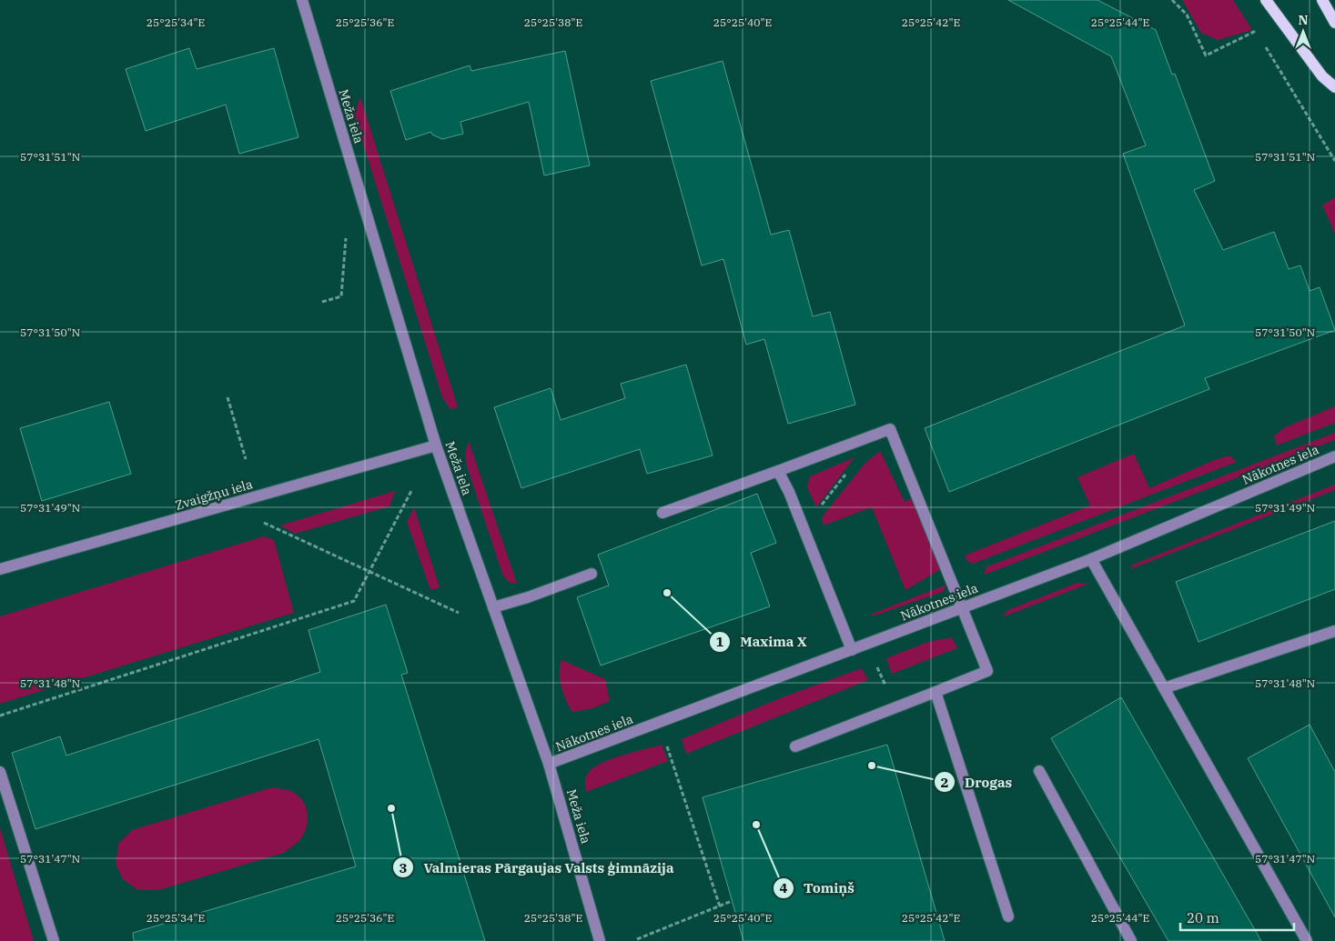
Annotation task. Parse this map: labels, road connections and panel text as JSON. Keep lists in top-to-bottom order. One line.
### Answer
{"streets":{"street":["Meža iela","Nākotnes iela","Zvaigžņu iela"]},"crossings":[["Meža iela","Nākotnes iela"],["Meža iela","Zvaigžņu iela"]],"places":["Maxima X","Drogas","Valmieras Pārgaujas Valsts ģimnāzija","Tomiņš"],"scale_bar":"20 m","north":"top","coordinates":["25°25'34\"E","25°25'36\"E","25°25'38\"E","25°25'40\"E","25°25'42\"E","25°25'44\"E","57°31'51\"N","57°31'50\"N","57°31'49\"N","57°31'48\"N","57°31'47\"N"]}
